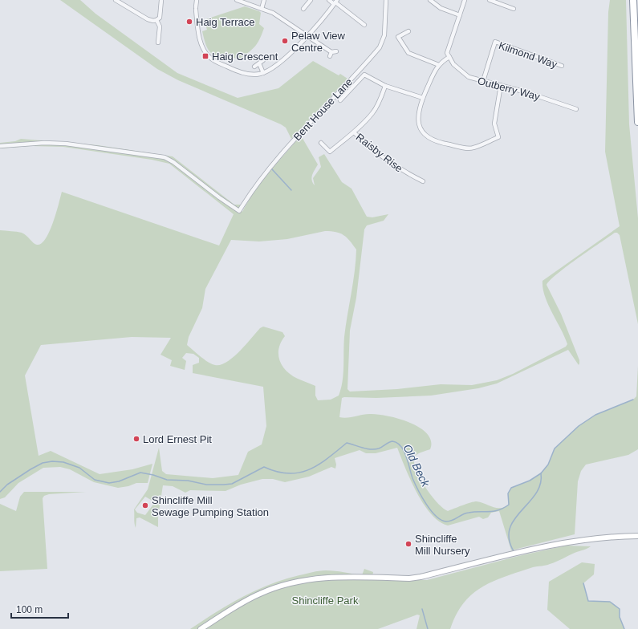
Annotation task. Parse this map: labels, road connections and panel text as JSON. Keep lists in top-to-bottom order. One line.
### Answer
{"streets":{"street":["Kilmond Way","Outberry Way","Bent House Lane","Raisby Rise"]},"crossings":[["Kilmond Way","Outberry Way"]],"water":["Old Beck"],"parks":["Shincliffe Park"],"places":{"other":["Haig Terrace","Pelaw View Centre","Lord Ernest Pit","Shincliffe Mill Sewage Pumping Station","Shincliffe Mill Nursery"],"transit":["Haig Crescent"]},"scale_bar":"100 m"}
